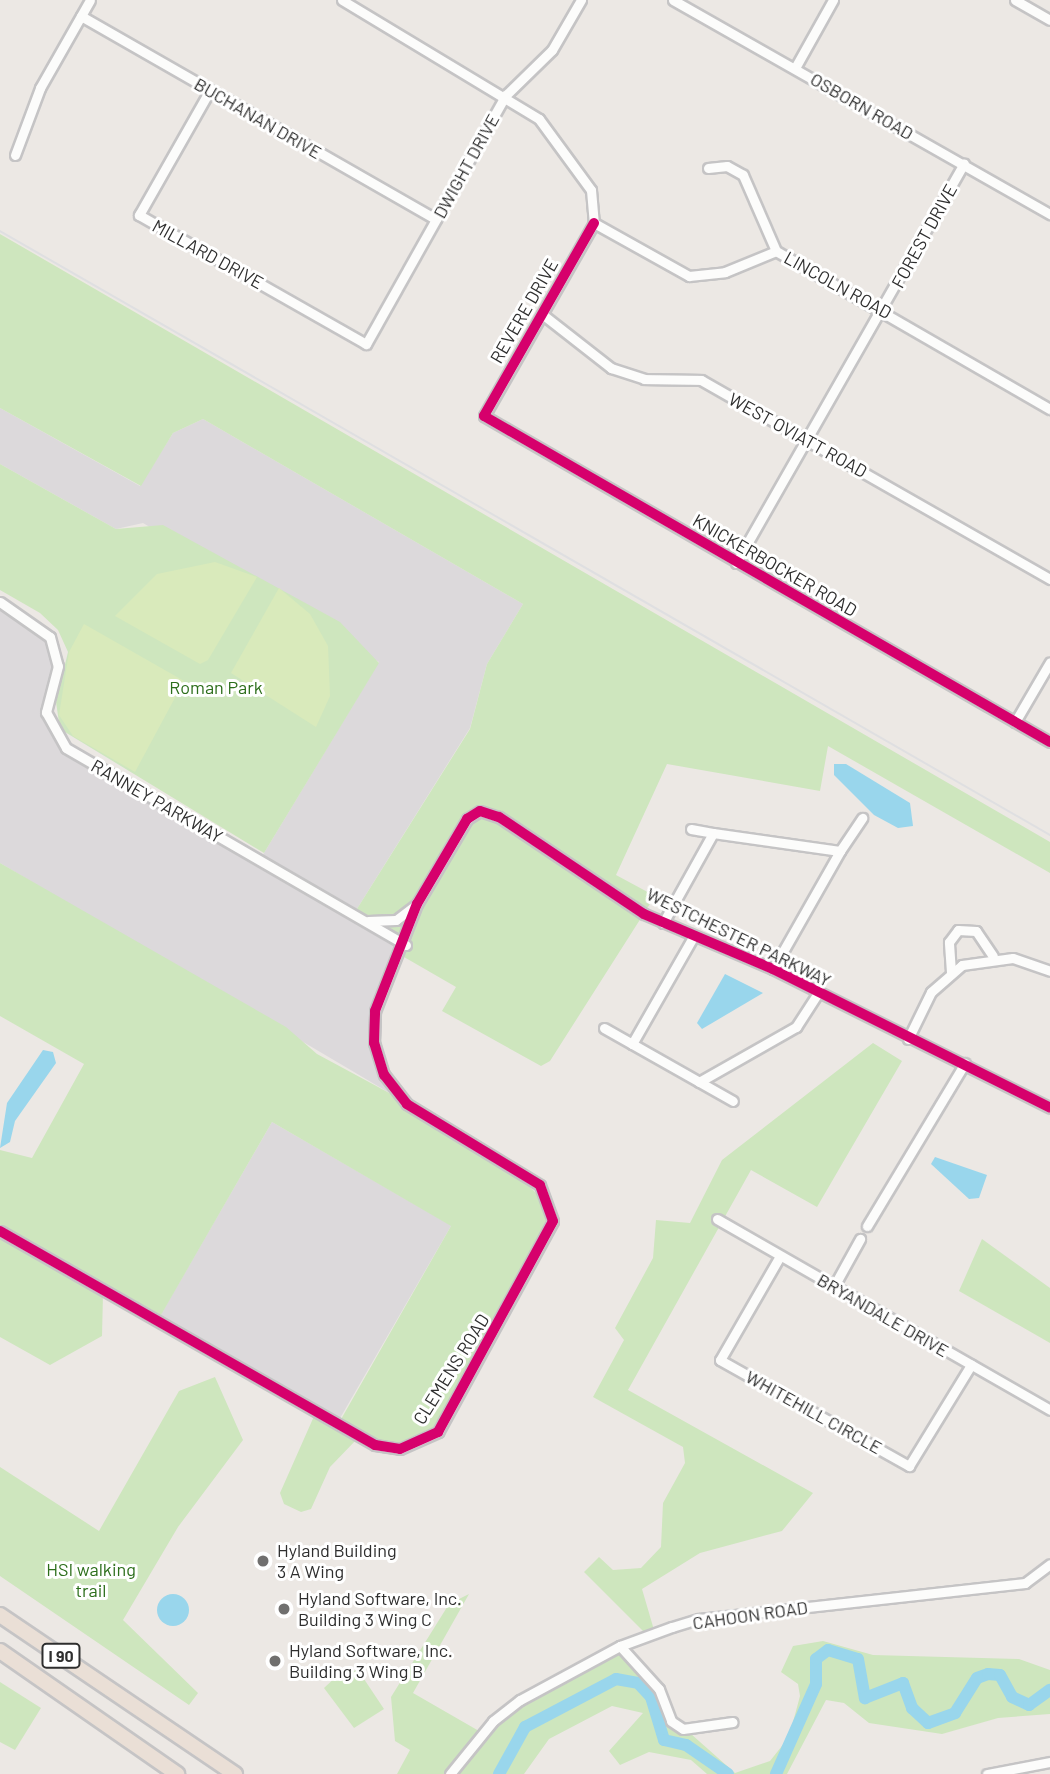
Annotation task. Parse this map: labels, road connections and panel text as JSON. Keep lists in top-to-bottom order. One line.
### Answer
{"streets":{"highway":["I 90"],"street":["OSBORN ROAD","BUCHANAN DRIVE","DWIGHT DRIVE","FOREST DRIVE","MILLARD DRIVE","LINCOLN ROAD","REVERE DRIVE","WEST OVIATT ROAD","KNICKERBOCKER ROAD","RANNEY PARKWAY","WESTCHESTER PARKWAY","BRYANDALE DRIVE","CLEMENS ROAD","WHITEHILL CIRCLE","CAHOON ROAD"]},"crossings":[["OSBORN ROAD","FOREST DRIVE"],["BUCHANAN DRIVE","DWIGHT DRIVE"],["BUCHANAN DRIVE","MILLARD DRIVE"],["DWIGHT DRIVE","MILLARD DRIVE"],["FOREST DRIVE","LINCOLN ROAD"],["FOREST DRIVE","WEST OVIATT ROAD"],["FOREST DRIVE","KNICKERBOCKER ROAD"],["LINCOLN ROAD","REVERE DRIVE"],["REVERE DRIVE","WEST OVIATT ROAD"],["REVERE DRIVE","KNICKERBOCKER ROAD"],["RANNEY PARKWAY","WESTCHESTER PARKWAY"],["WESTCHESTER PARKWAY","CLEMENS ROAD"],["BRYANDALE DRIVE","WHITEHILL CIRCLE"]],"parks":["Roman Park","HSI walking trail"],"places":["Hyland Building 3 A Wing","Hyland Software, Inc. Building 3 Wing C","Hyland Software, Inc. Building 3 Wing B"]}
